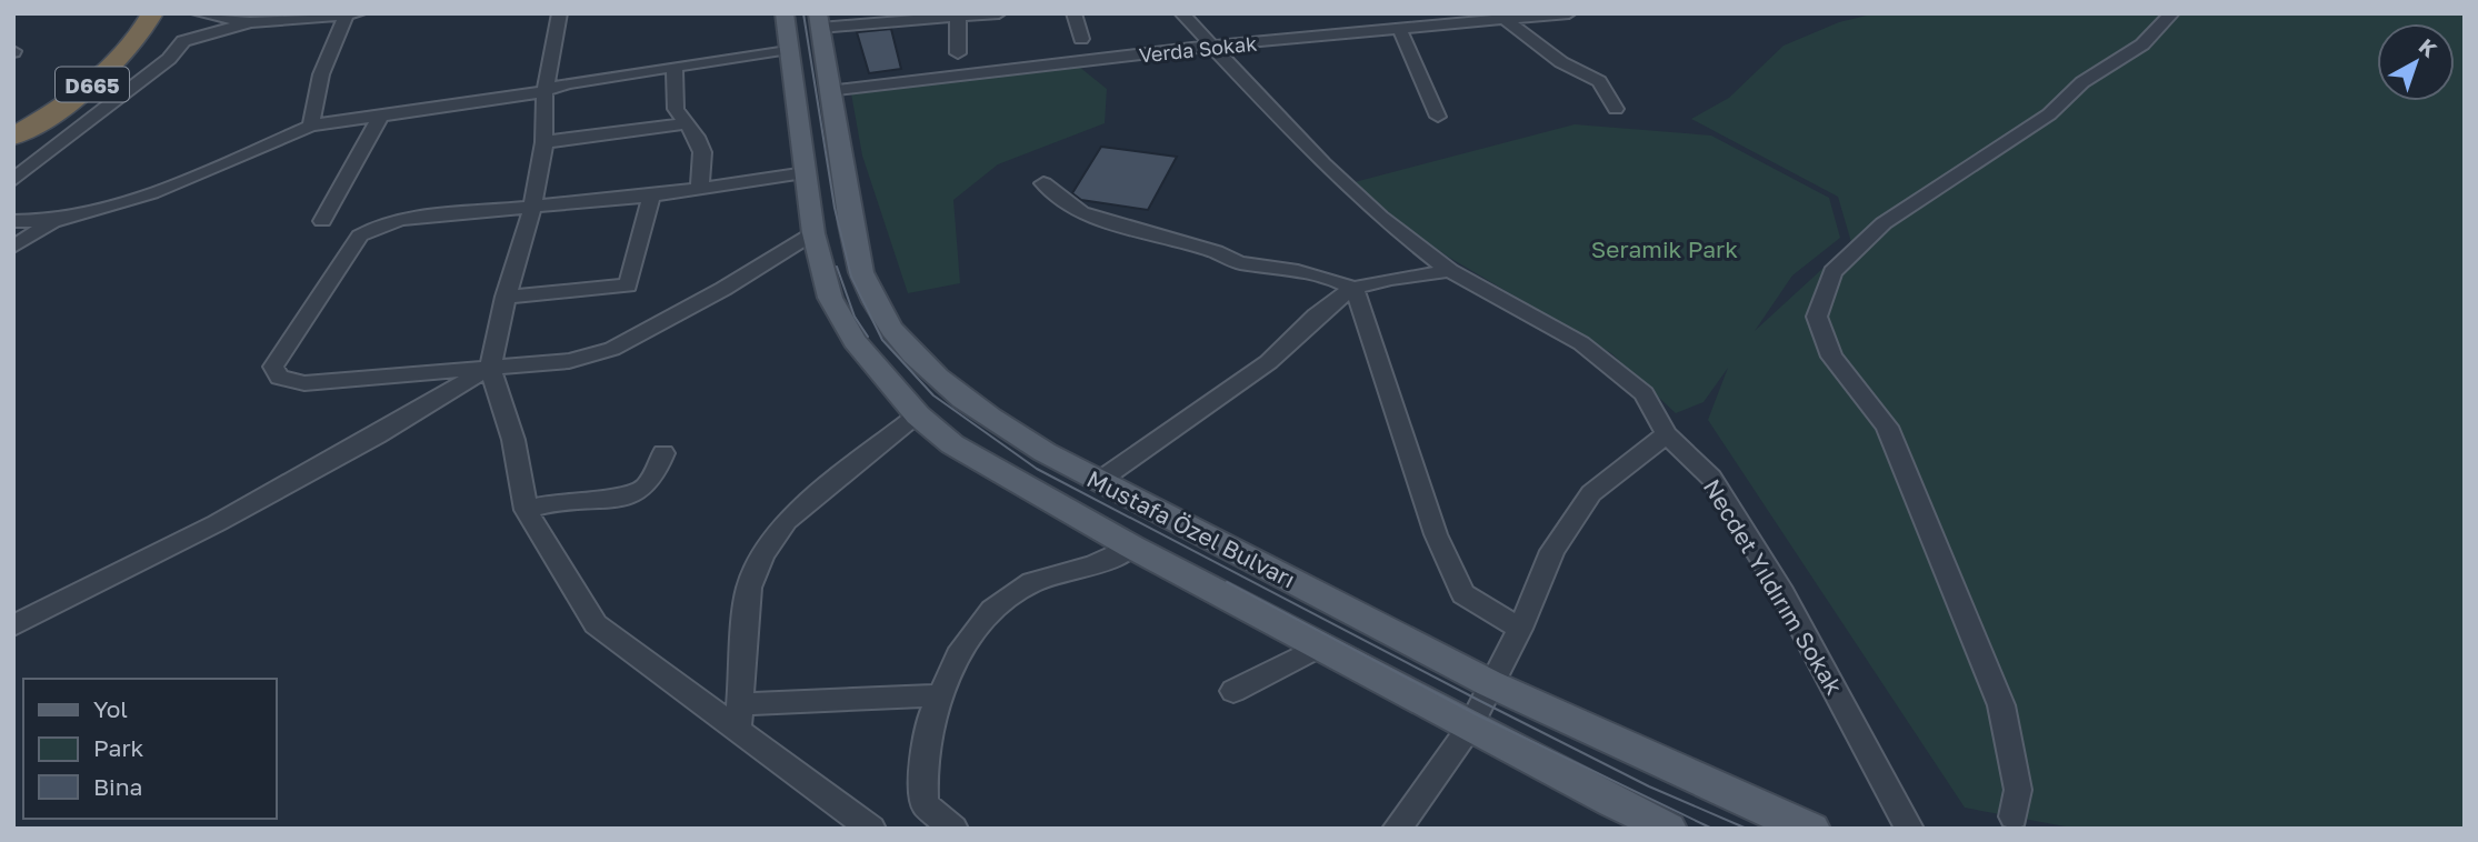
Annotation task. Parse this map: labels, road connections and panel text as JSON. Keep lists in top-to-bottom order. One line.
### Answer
{"streets":{"highway":["D665"],"main road":["Mustafa Özel Bulvarı"],"street":["Verda Sokak","Necdet Yıldırım Sokak"]},"crossings":[["Verda Sokak","Mustafa Özel Bulvarı"],["Verda Sokak","Necdet Yıldırım Sokak"]],"parks":["Seramik Park"],"legend":["Yol","Park","Bina"],"north":"top right"}
